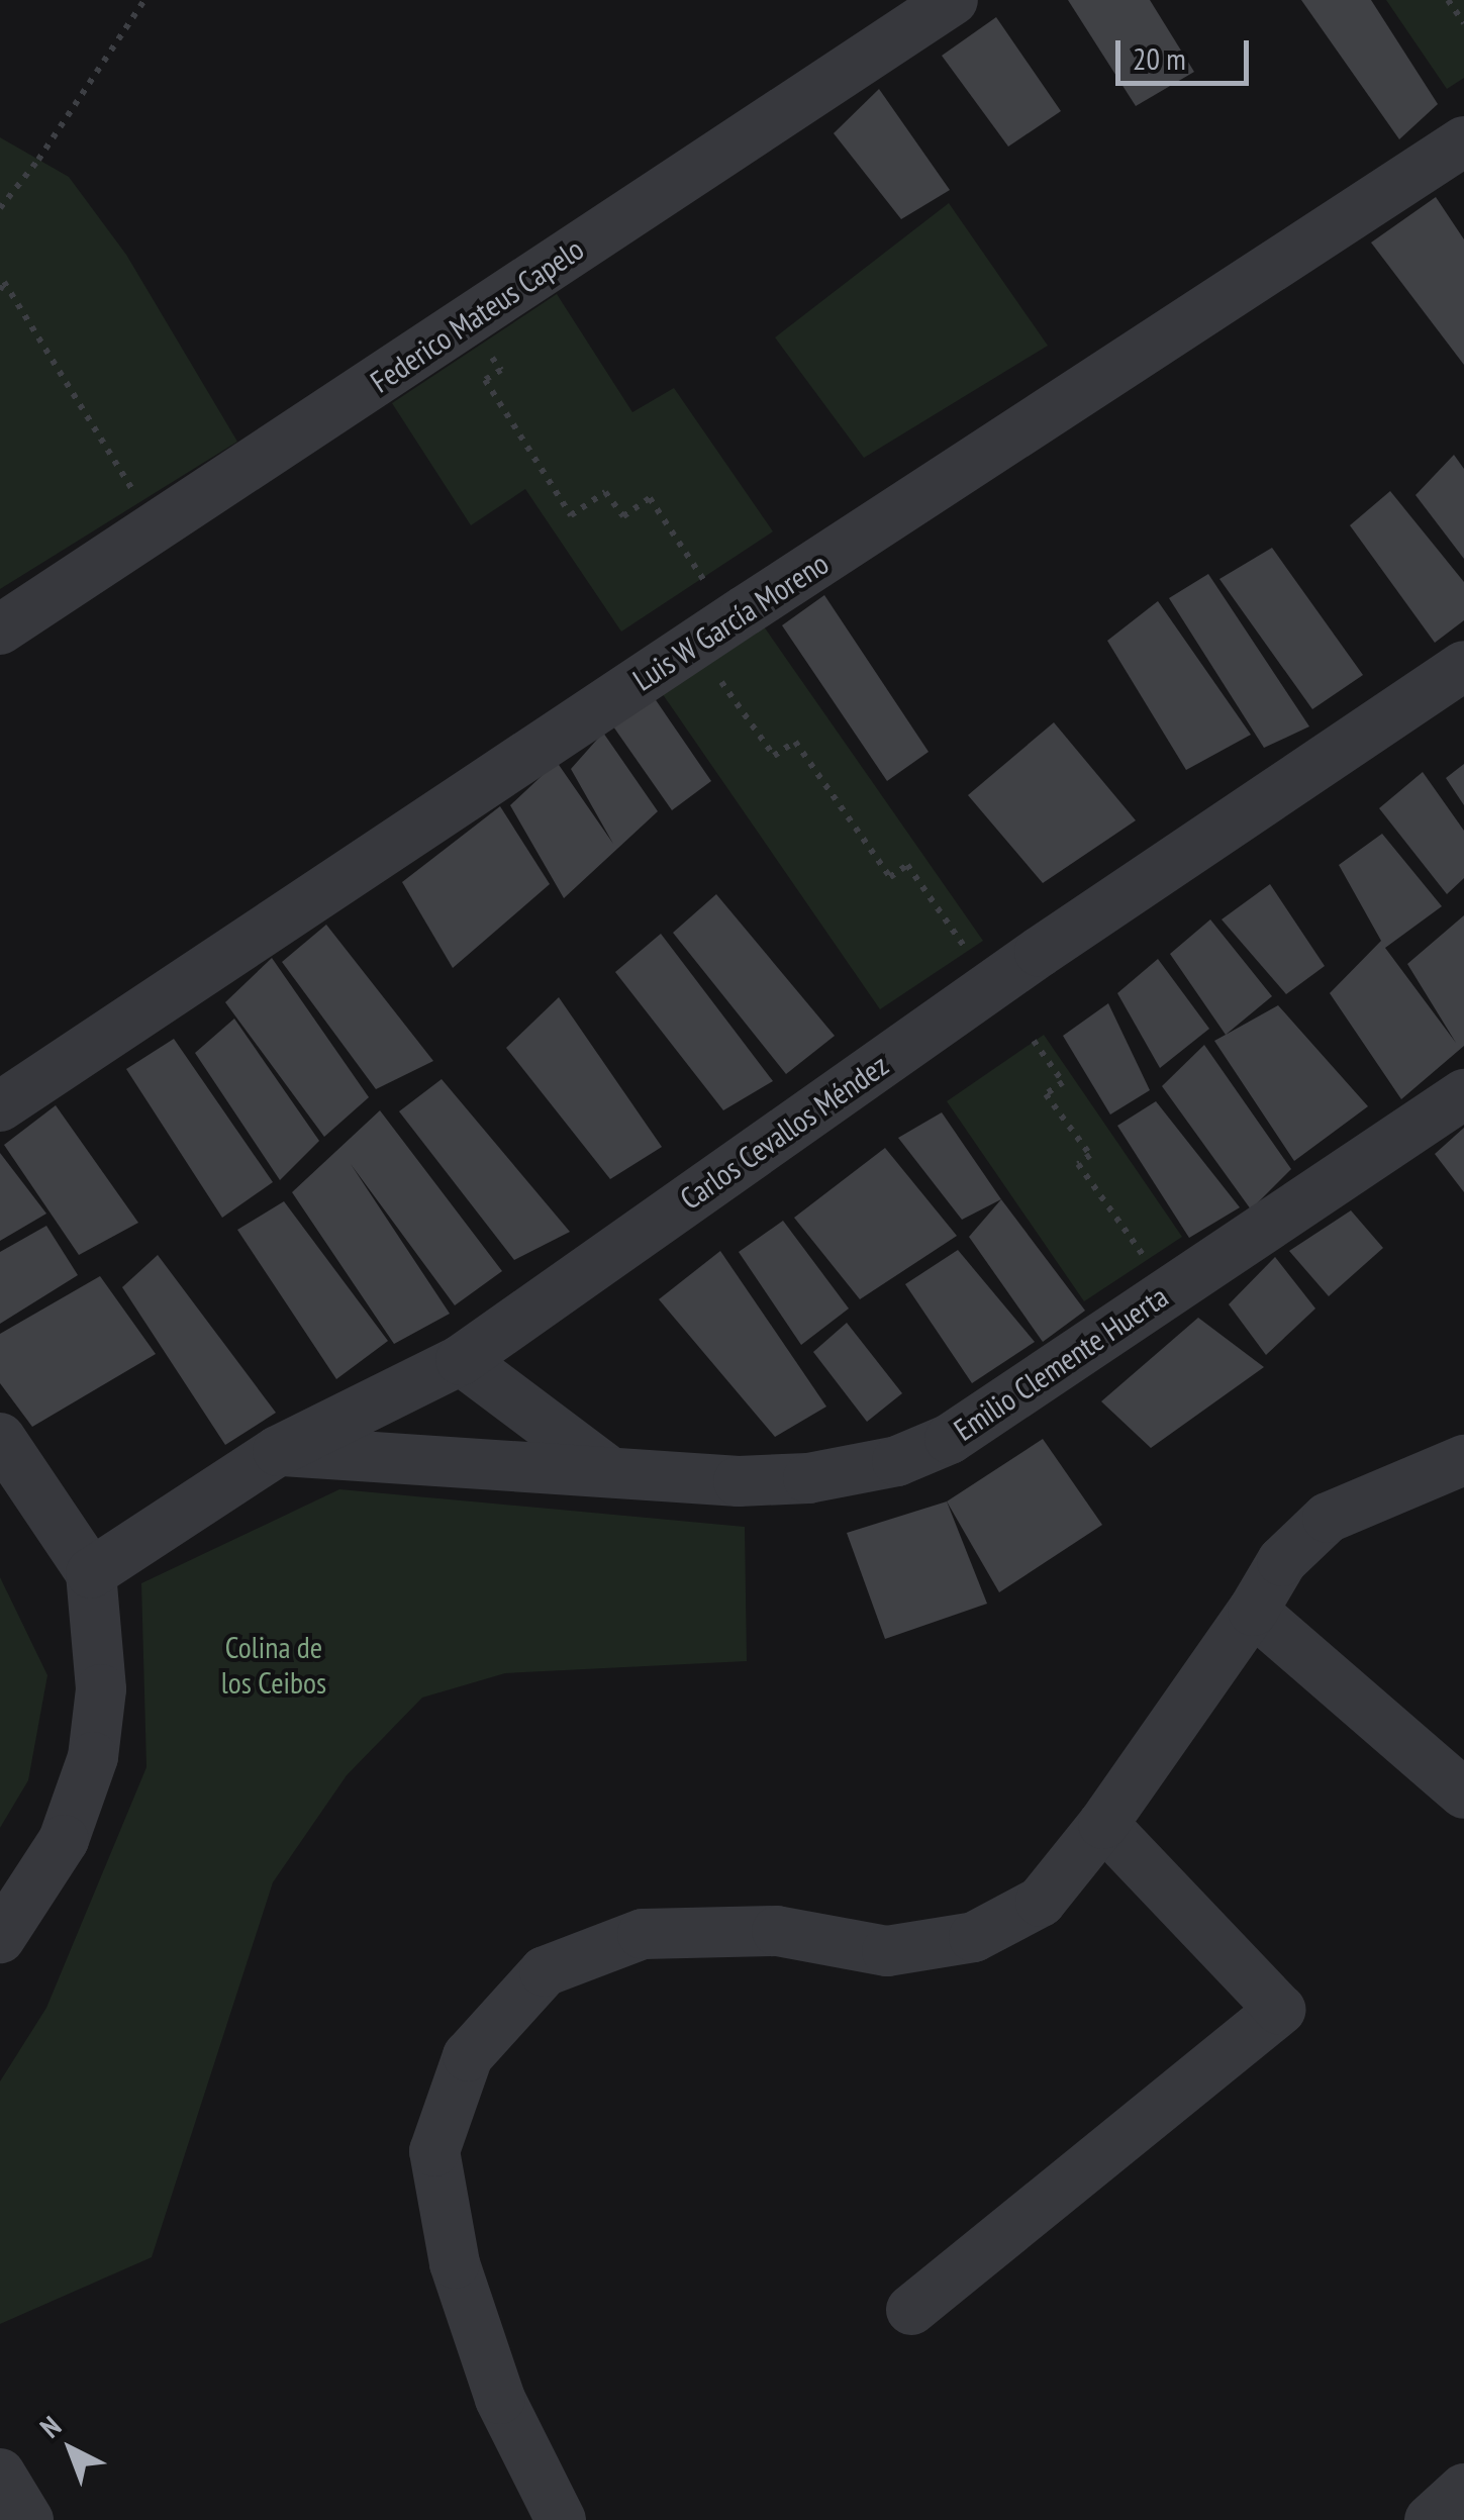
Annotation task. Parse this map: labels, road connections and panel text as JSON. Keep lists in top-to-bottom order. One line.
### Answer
{"streets":{"street":["Federico Mateus Capelo","Luis W García Moreno","Carlos Cevallos Méndez","Emilio Clemente Huerta"]},"crossings":[["Carlos Cevallos Méndez","Emilio Clemente Huerta"]],"parks":["Colina de los Ceibos"],"scale_bar":"20 m","north":"top left"}
